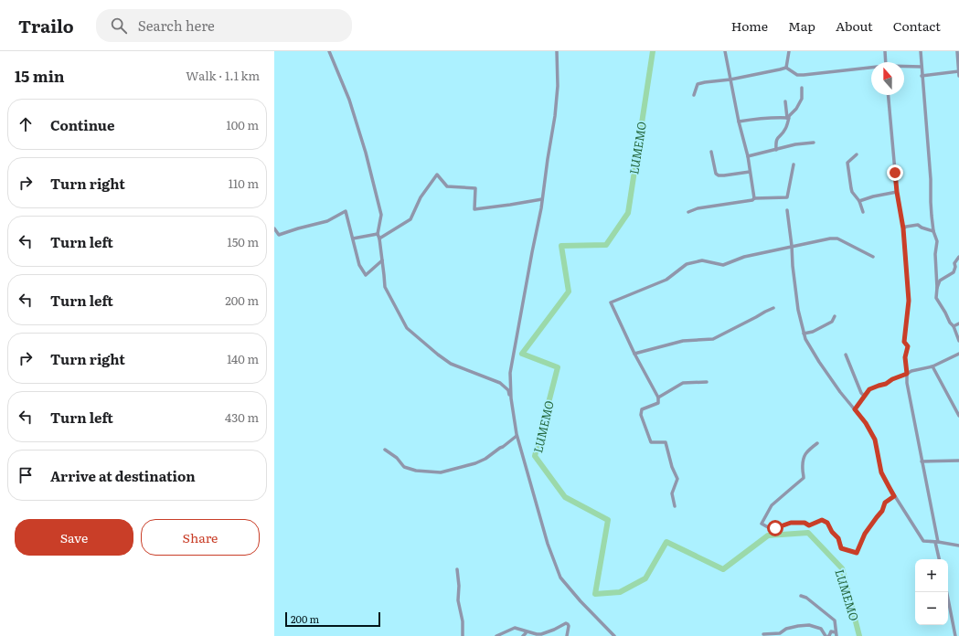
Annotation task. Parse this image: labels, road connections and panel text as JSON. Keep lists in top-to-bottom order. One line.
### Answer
{"water":["LUMEMO"],"scale_bar":"200 m","north":"top","page":{"header":"Trailo","search":"Search here","nav":["Home","Map","About","Contact"],"heading":["15 min","Walk · 1.1 km"],"list":[["Continue","100 m"],["Turn right","110 m"],["Turn left","150 m"],["Turn left","200 m"],["Turn right","140 m"],["Turn left","430 m"],"Arrive at destination"],"buttons":["Save","Share"],"map_buttons":["+","−"],"scale":"200 m"}}
